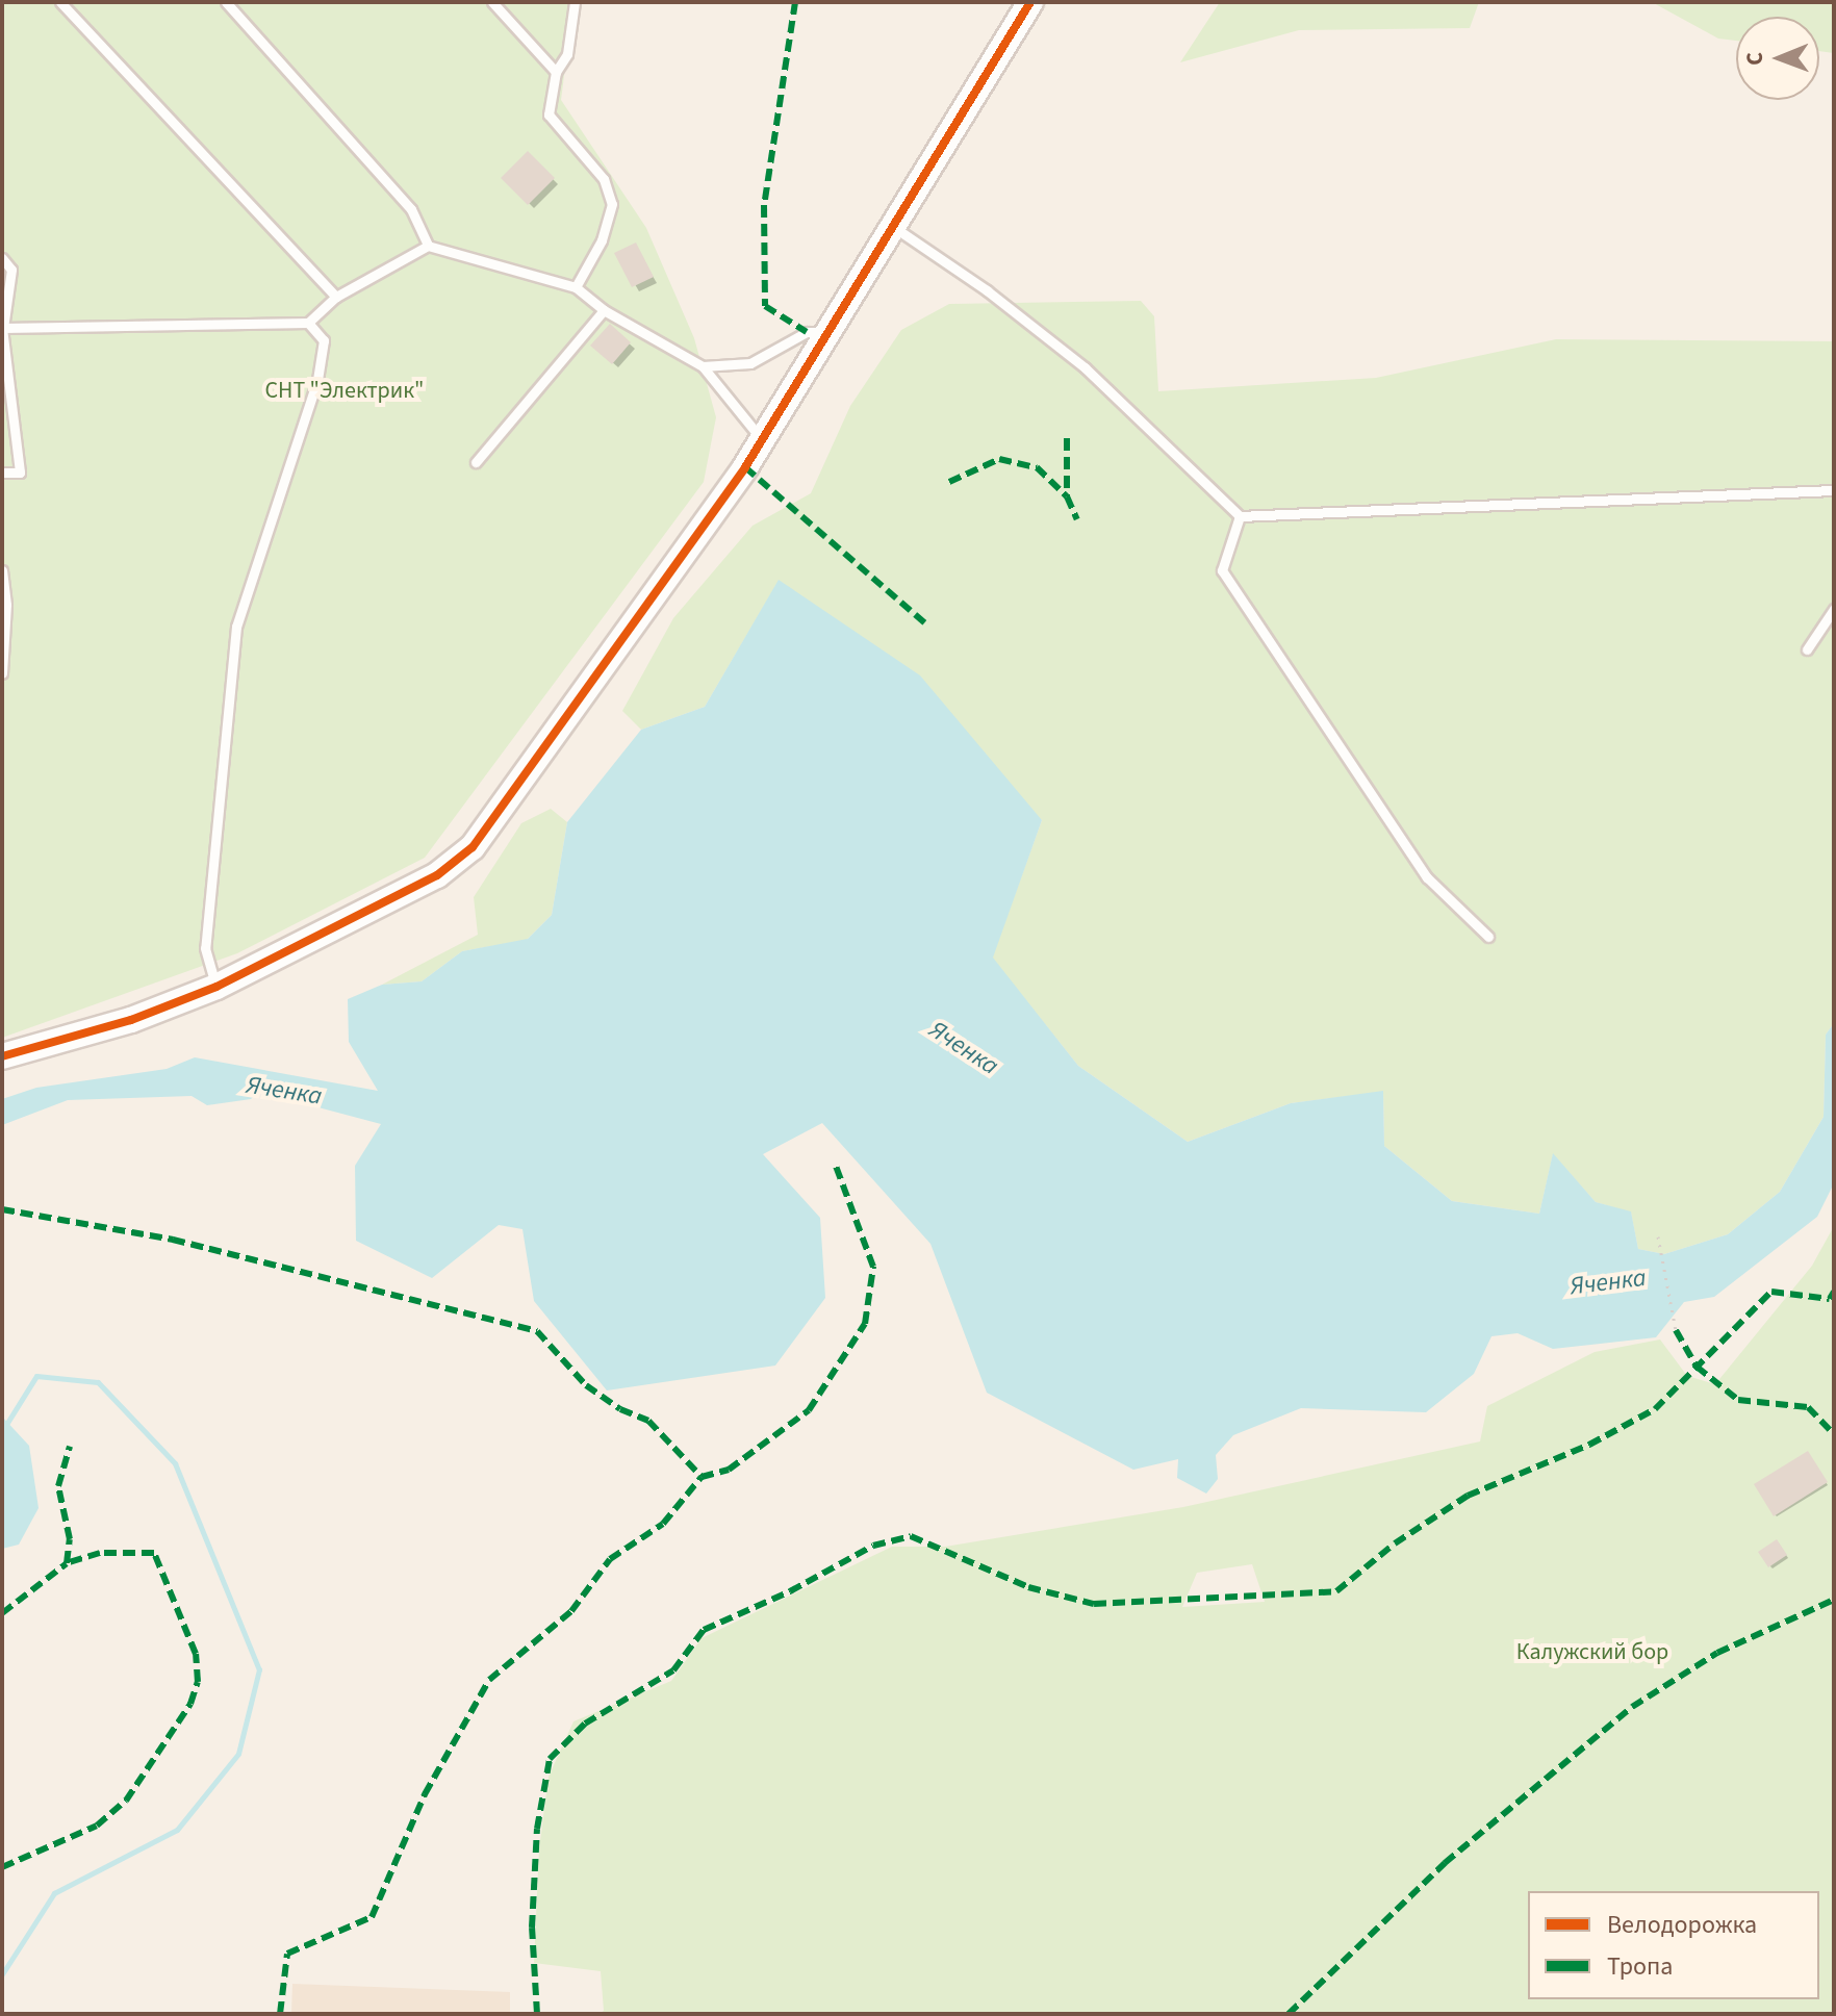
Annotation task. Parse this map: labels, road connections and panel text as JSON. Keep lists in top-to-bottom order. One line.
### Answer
{"water":["Яченка"],"parks":["СНТ \"Электрик\"","Калужский бор"],"legend":["Велодорожка","Тропа"],"north":"left"}
